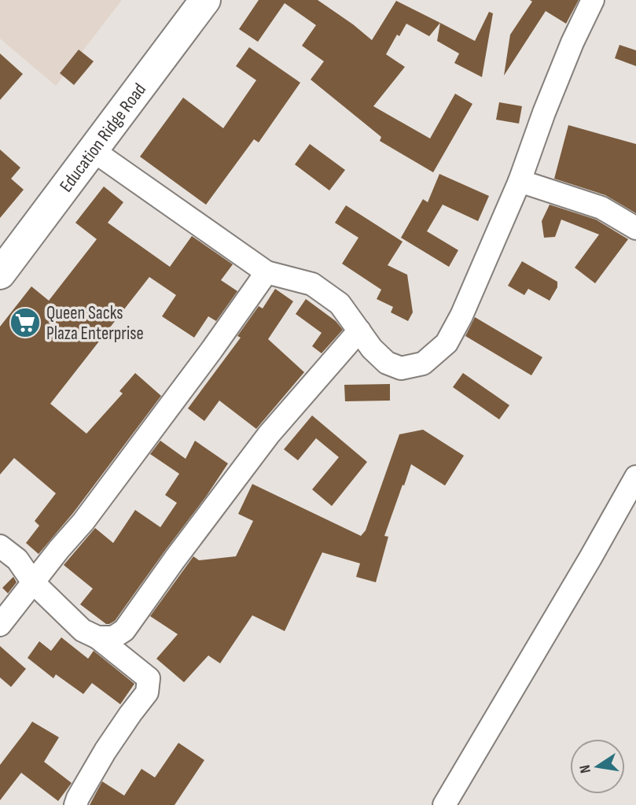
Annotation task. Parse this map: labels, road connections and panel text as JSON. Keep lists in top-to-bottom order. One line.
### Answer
{"streets":{"main road":["Education Ridge Road"]},"places":{"supermarket":["Queen Sacks Plaza Enterprise"]},"north":"left"}
